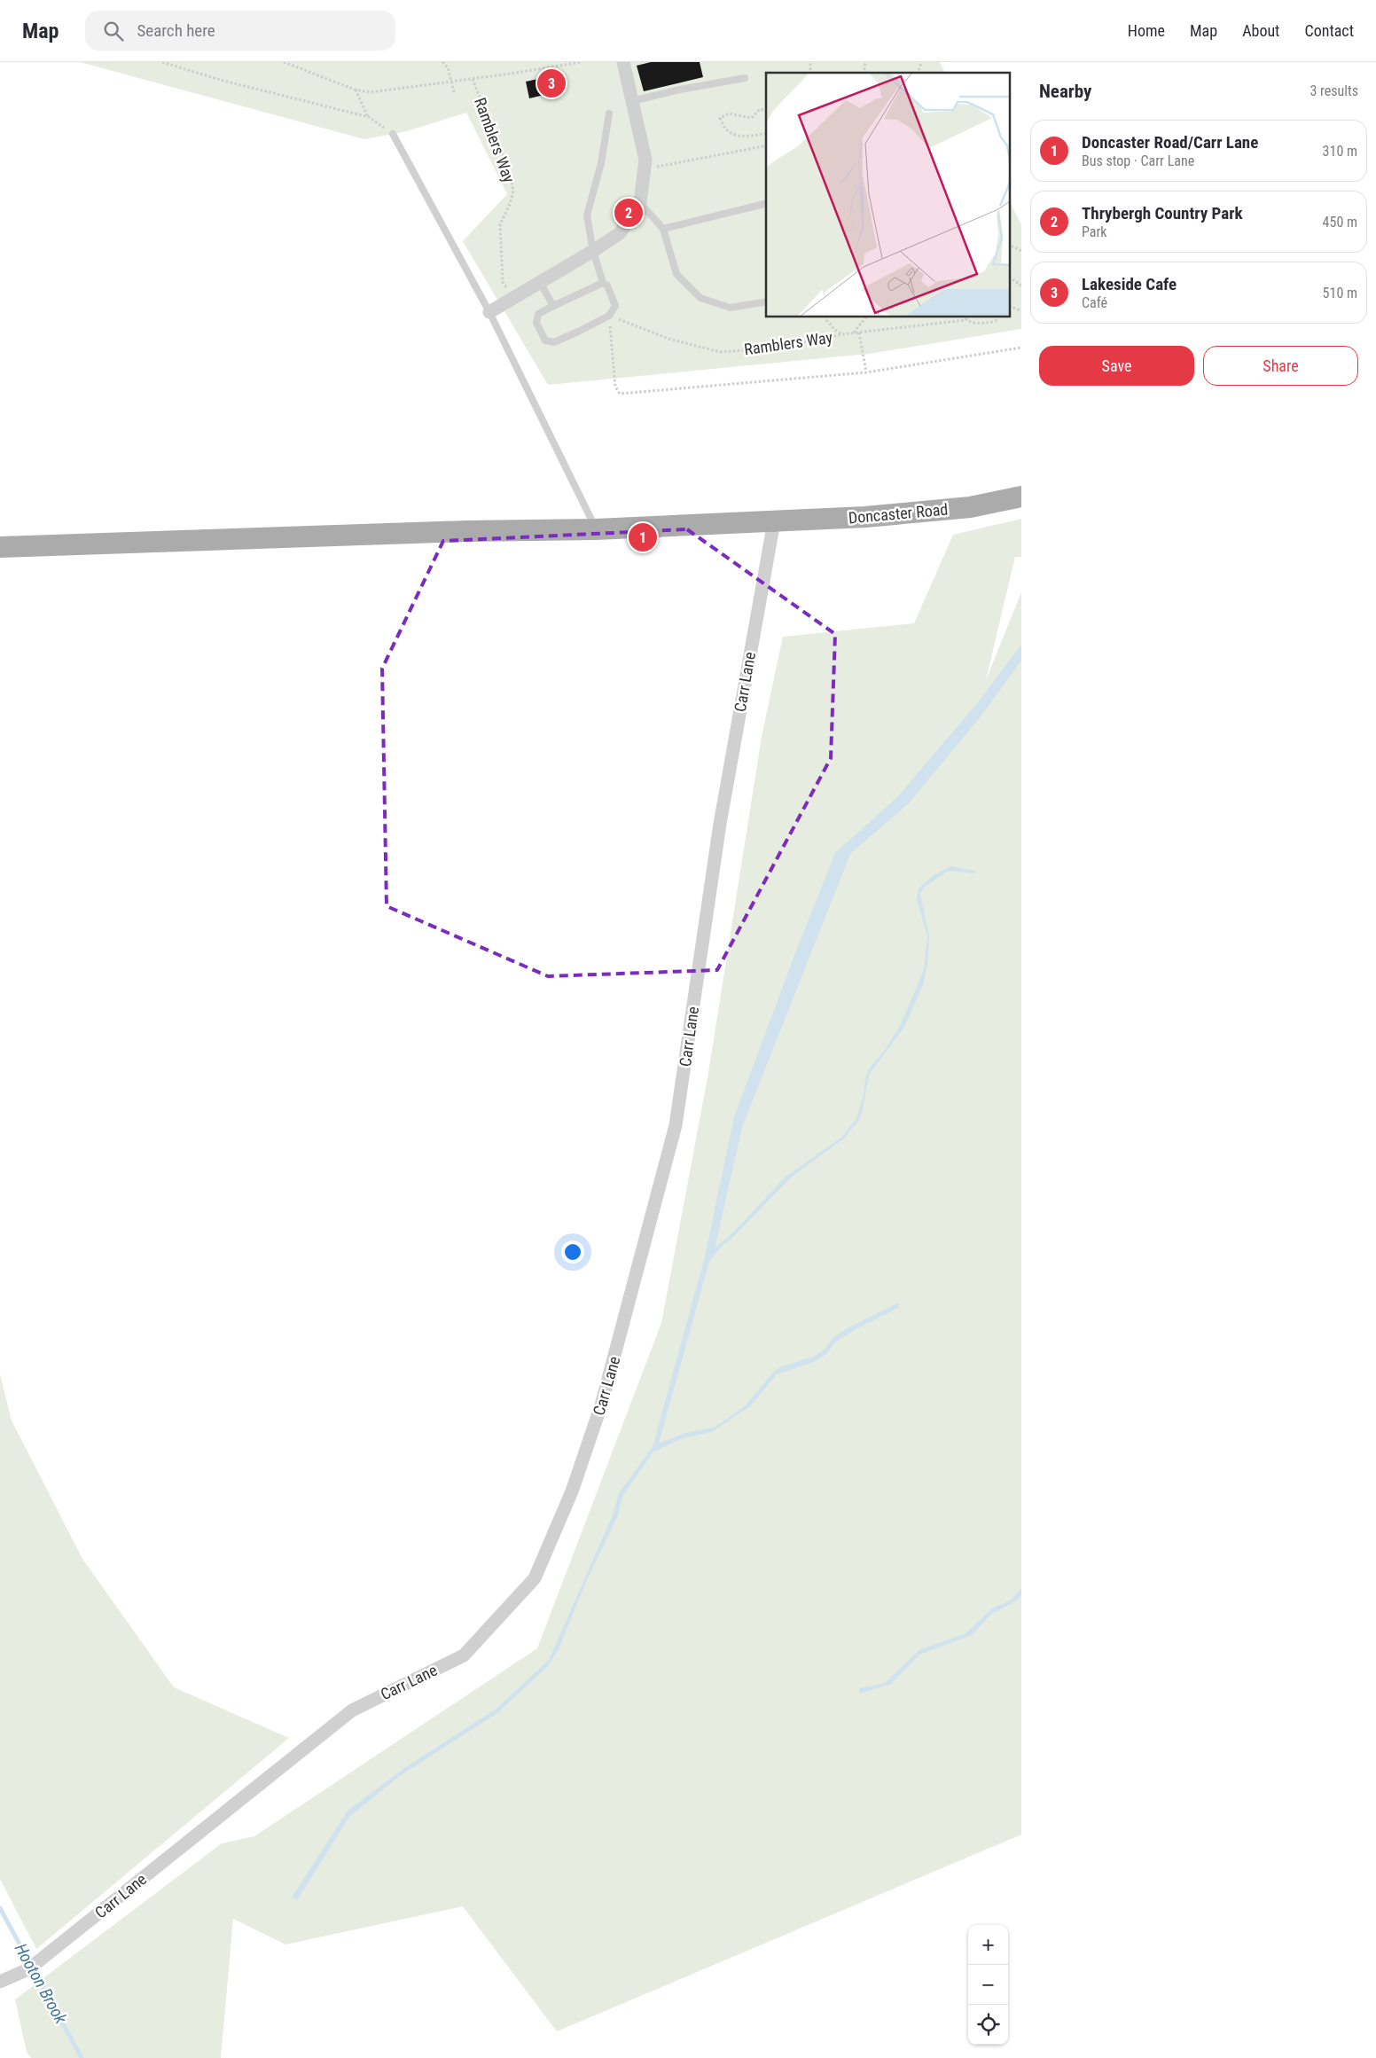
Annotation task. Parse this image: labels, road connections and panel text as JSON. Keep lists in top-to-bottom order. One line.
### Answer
{"streets":{"main road":["Doncaster Road"],"street":["Carr Lane"],"path":["Ramblers Way"]},"crossings":[["Doncaster Road","Carr Lane"]],"water":["Hooton Brook"],"page":{"header":"Map","search":"Search here","nav":["Home","Map","About","Contact"],"heading":["Nearby","3 results"],"pins":["3","2","1"],"list":[{"mark":"1","name":"Doncaster Road/Carr Lane","note":"Bus stop · Carr Lane","value":"310 m"},{"mark":"2","name":"Thrybergh Country Park","note":"Park","value":"450 m"},{"mark":"3","name":"Lakeside Cafe","note":"Café","value":"510 m"}],"buttons":["Save","Share"],"map_buttons":["+","−"]}}
